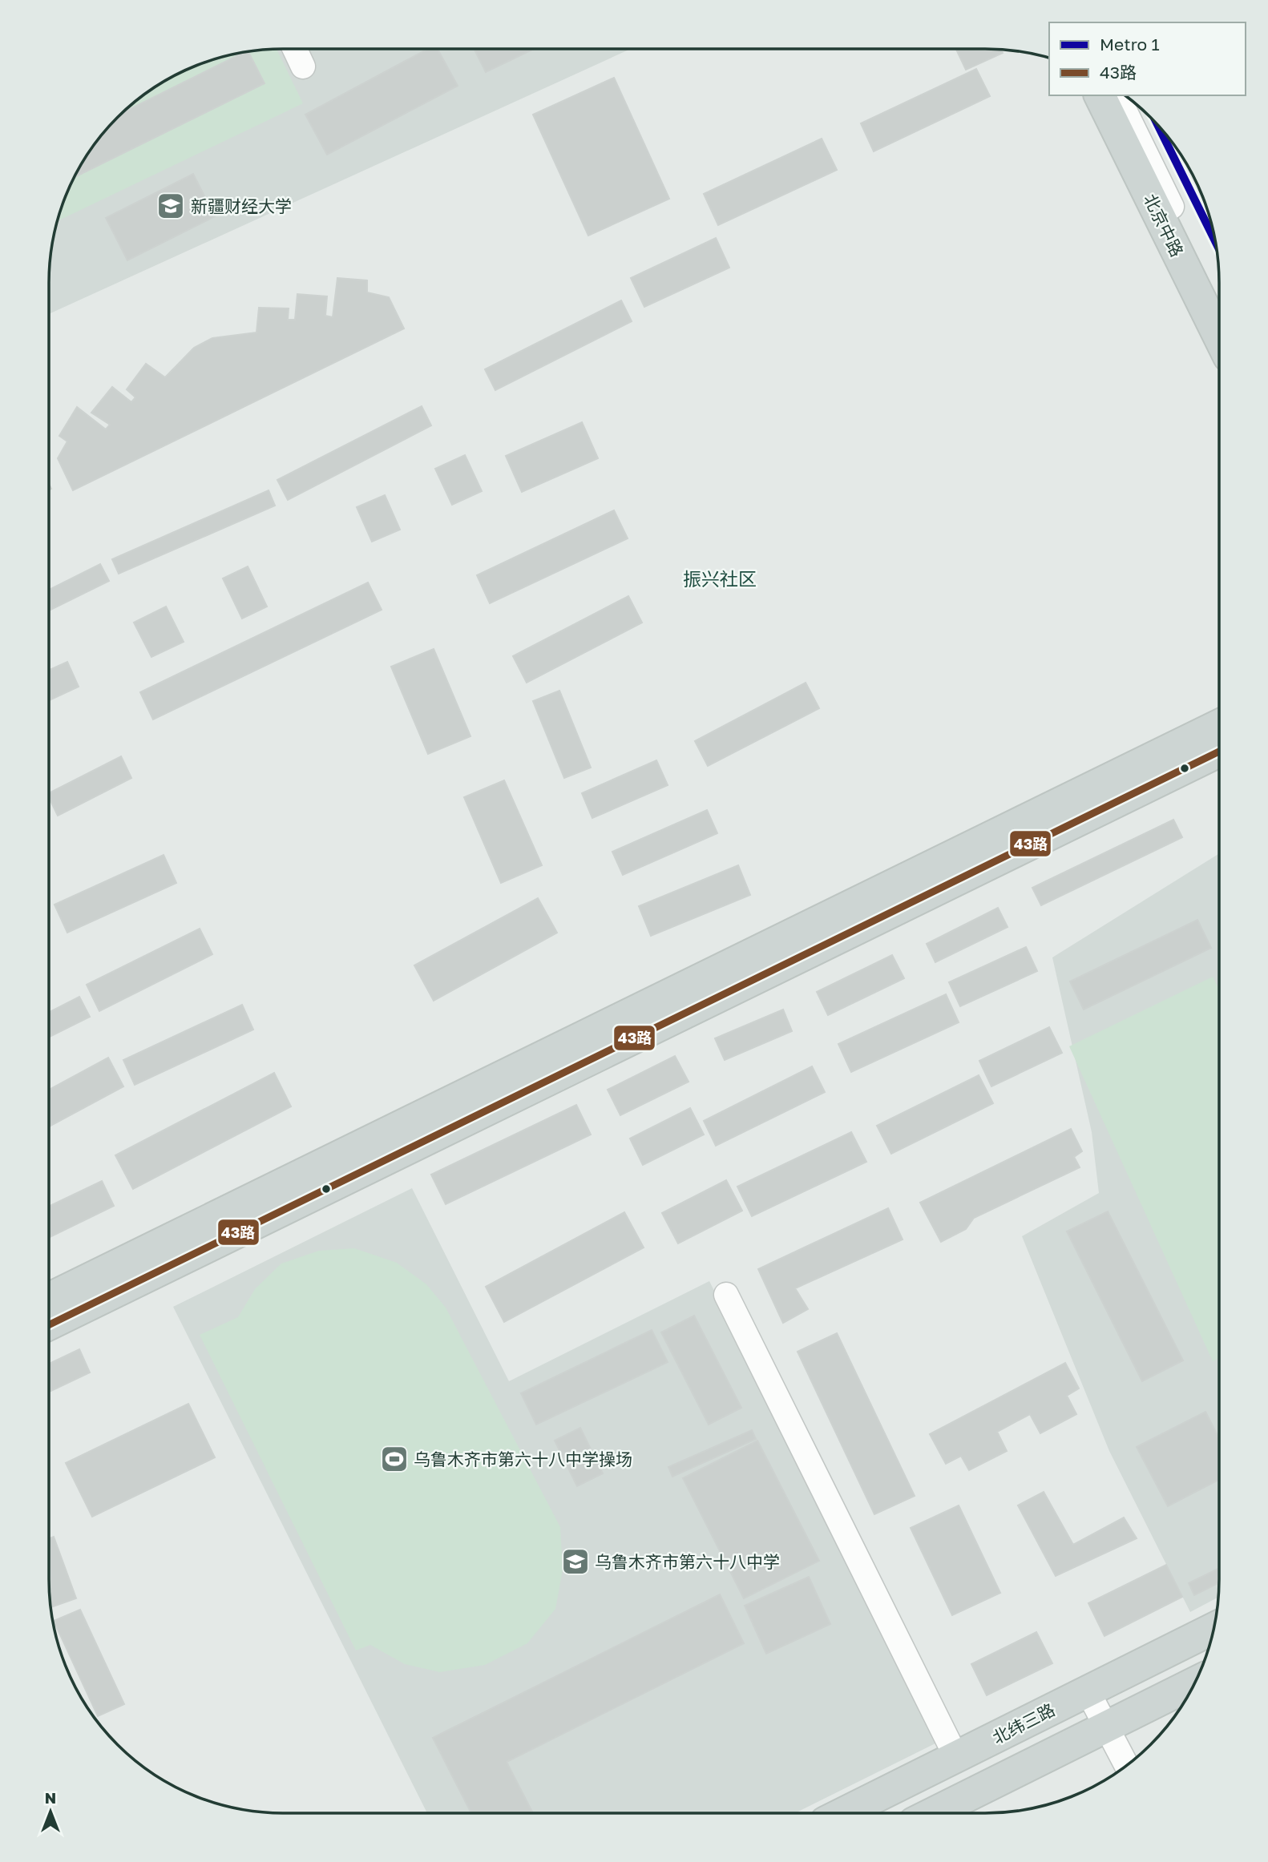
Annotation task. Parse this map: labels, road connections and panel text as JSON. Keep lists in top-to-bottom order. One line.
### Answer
{"streets":{"main road":["北京中路","北纬三路"]},"districts":["振兴社区"],"places":{"school or university":["新疆财经大学","乌鲁木齐市第六十八中学"],"sports":["乌鲁木齐市第六十八中学操场"]},"lines":["metro line 1","transit line 43路"],"legend":["Metro 1","43路"],"north":"top"}
